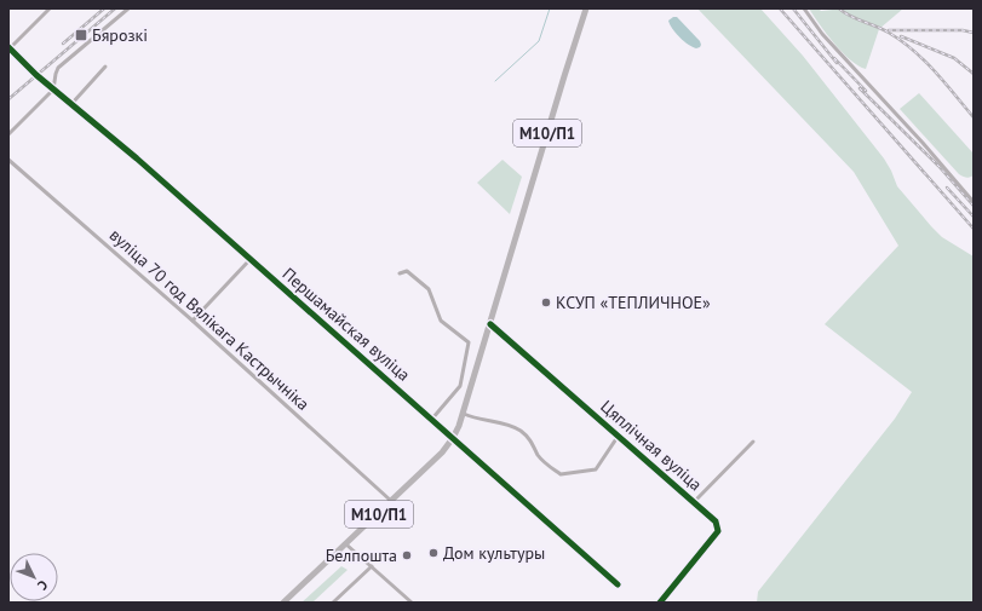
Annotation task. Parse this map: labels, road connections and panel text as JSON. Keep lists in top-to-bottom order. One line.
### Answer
{"streets":{"main road":["М10/П1"],"street":["вуліца 70 год Вялікага Кастрычніка","Першамайская вуліца","Цяплічная вуліца"]},"crossings":[["М10/П1","вуліца 70 год Вялікага Кастрычніка"],["М10/П1","Першамайская вуліца"],["М10/П1","Цяплічная вуліца"]],"places":{"transit":["Бярозкі"],"other":["КСУП «ТЕПЛИЧНОЕ»","Дом культуры","Белпошта"]},"north":"bottom right"}
